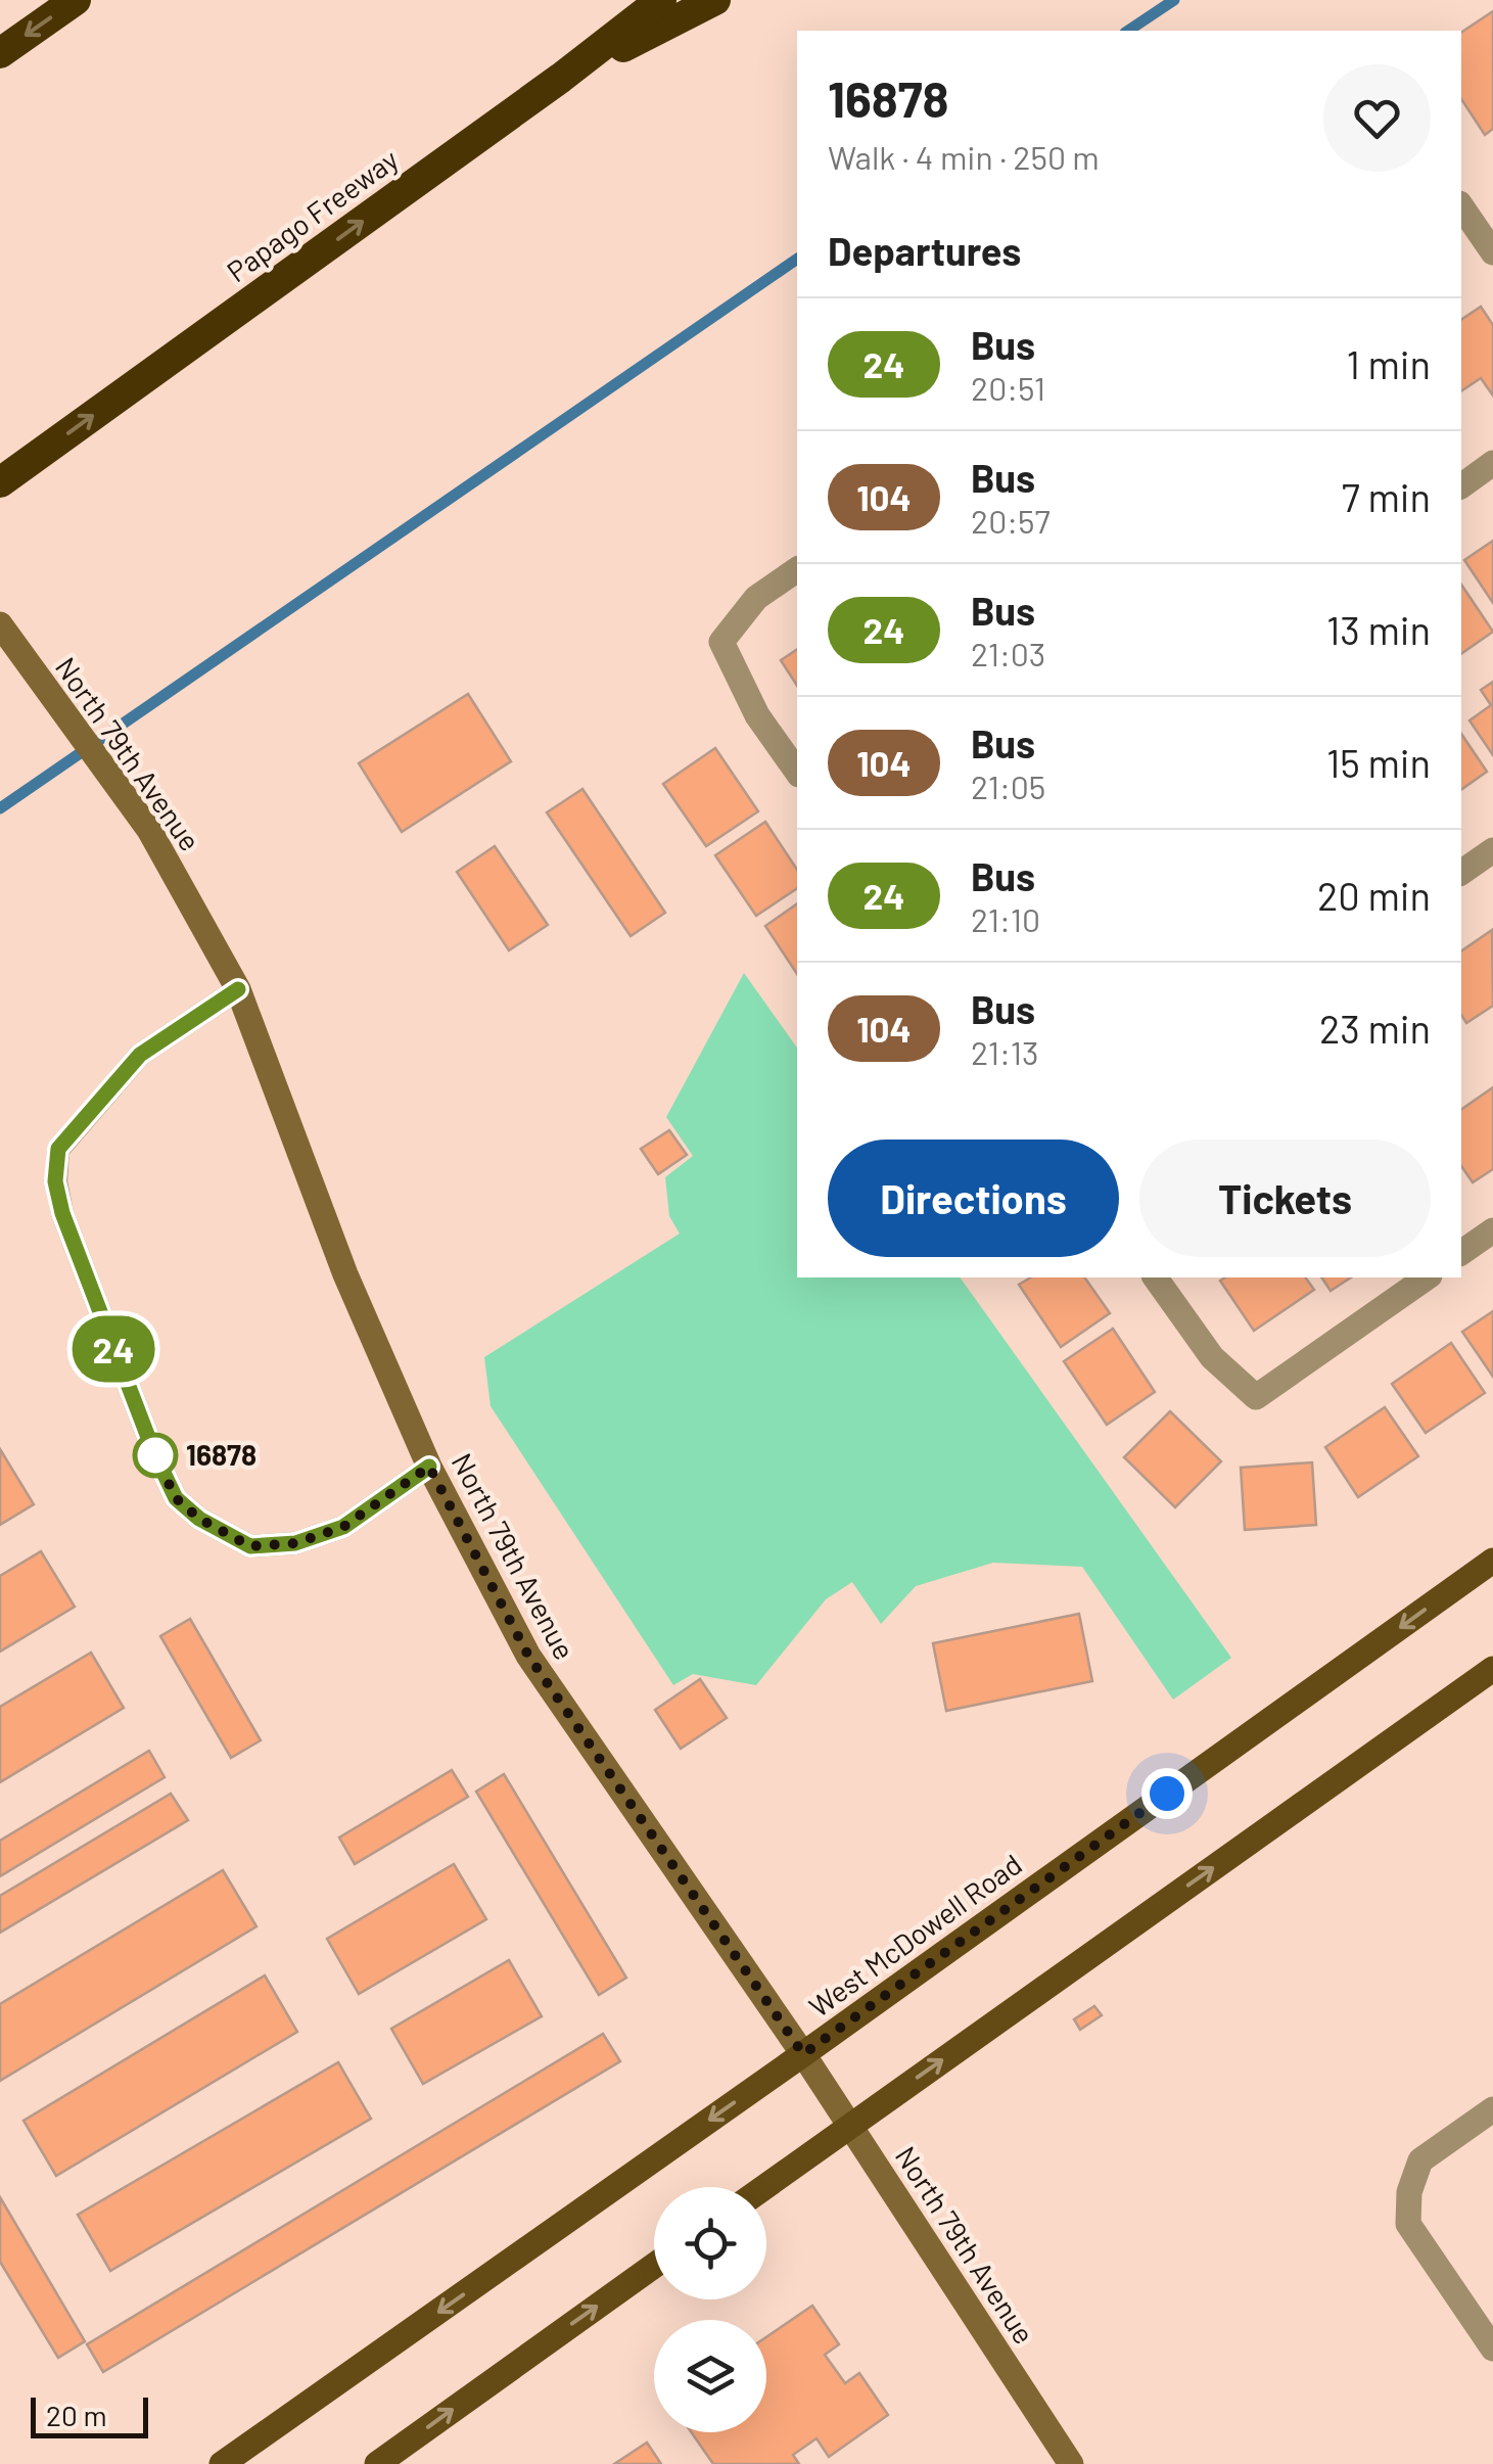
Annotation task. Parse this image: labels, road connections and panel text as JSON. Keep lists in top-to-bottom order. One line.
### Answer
{"streets":{"highway":["Papago Freeway"],"main road":["West McDowell Road"],"street":["North 79th Avenue"]},"crossings":[["North 79th Avenue","West McDowell Road"]],"one_way":["Papago Freeway"],"places":["16878"],"lines":["bus line 24"],"scale_bar":"20 m","page":{"on_map":"24","heading":[["16878","Walk · 4 min · 250 m"],"Departures"],"list":[{"mark":"24","name":"Bus","note":"20:51","value":"1 min"},{"mark":"104","name":"Bus","note":"20:57","value":"7 min"},{"mark":"24","name":"Bus","note":"21:03","value":"13 min"},{"mark":"104","name":"Bus","note":"21:05","value":"15 min"},{"mark":"24","name":"Bus","note":"21:10","value":"20 min"},{"mark":"104","name":"Bus","note":"21:13","value":"23 min"}],"buttons":["Directions","Tickets"],"scale":"20 m"}}
